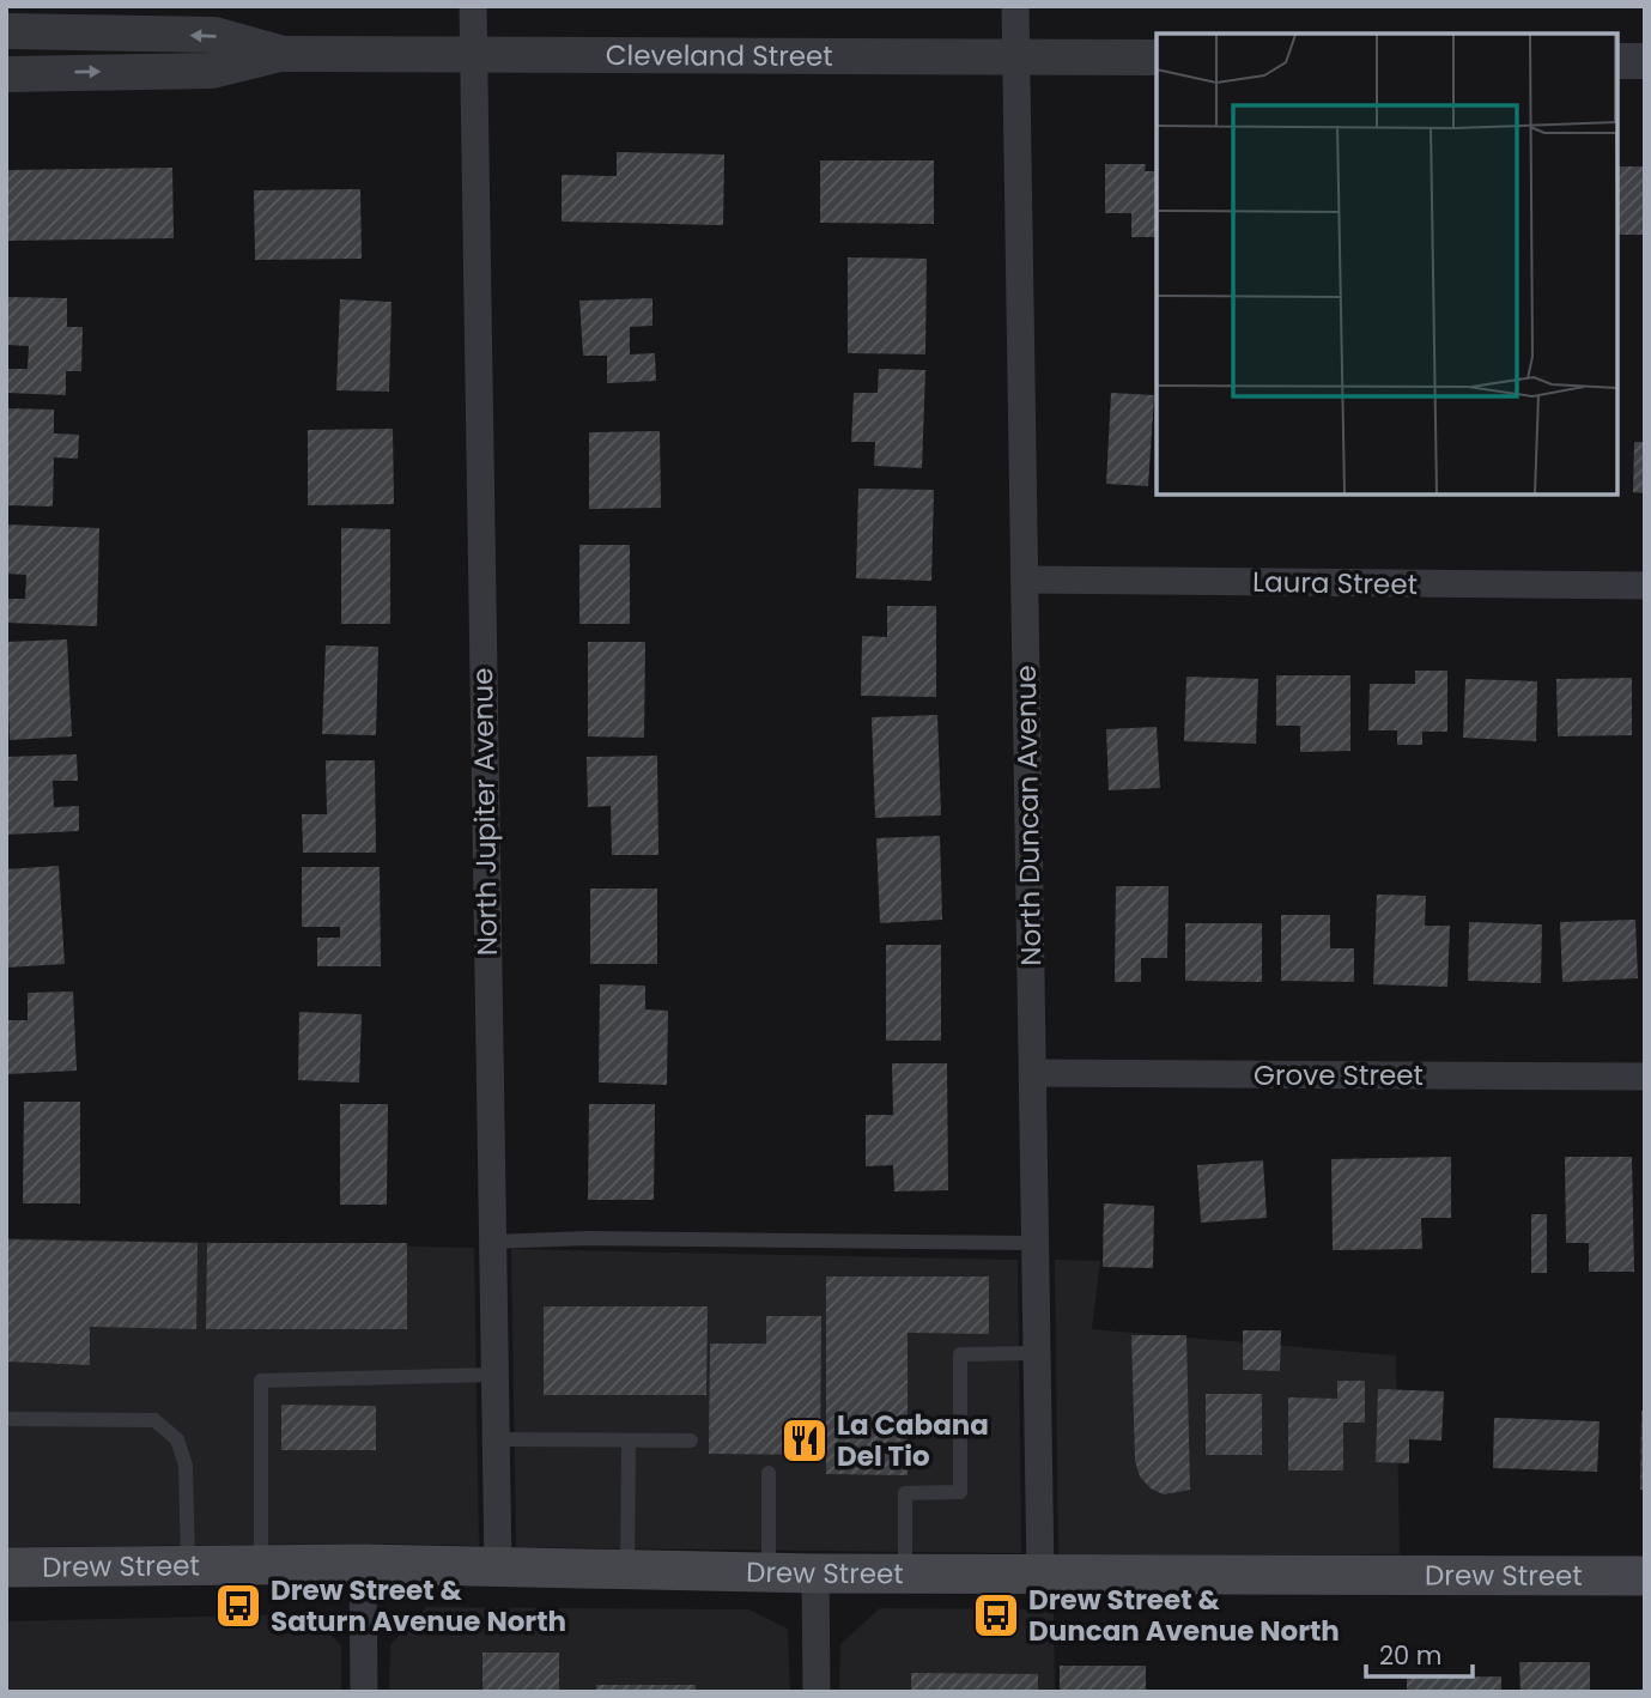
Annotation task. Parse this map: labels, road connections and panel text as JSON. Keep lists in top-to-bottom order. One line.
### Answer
{"streets":{"main road":["Drew Street"],"street":["Cleveland Street","Laura Street","North Jupiter Avenue","North Duncan Avenue","Grove Street"]},"crossings":[["Cleveland Street","North Jupiter Avenue"],["Cleveland Street","North Duncan Avenue"],["Laura Street","North Duncan Avenue"],["North Jupiter Avenue","Drew Street"],["North Duncan Avenue","Grove Street"],["North Duncan Avenue","Drew Street"]],"places":{"restaurant":["La Cabana Del Tio"],"bus stop":["Drew Street & Saturn Avenue North","Drew Street & Duncan Avenue North"]},"scale_bar":"20 m"}
